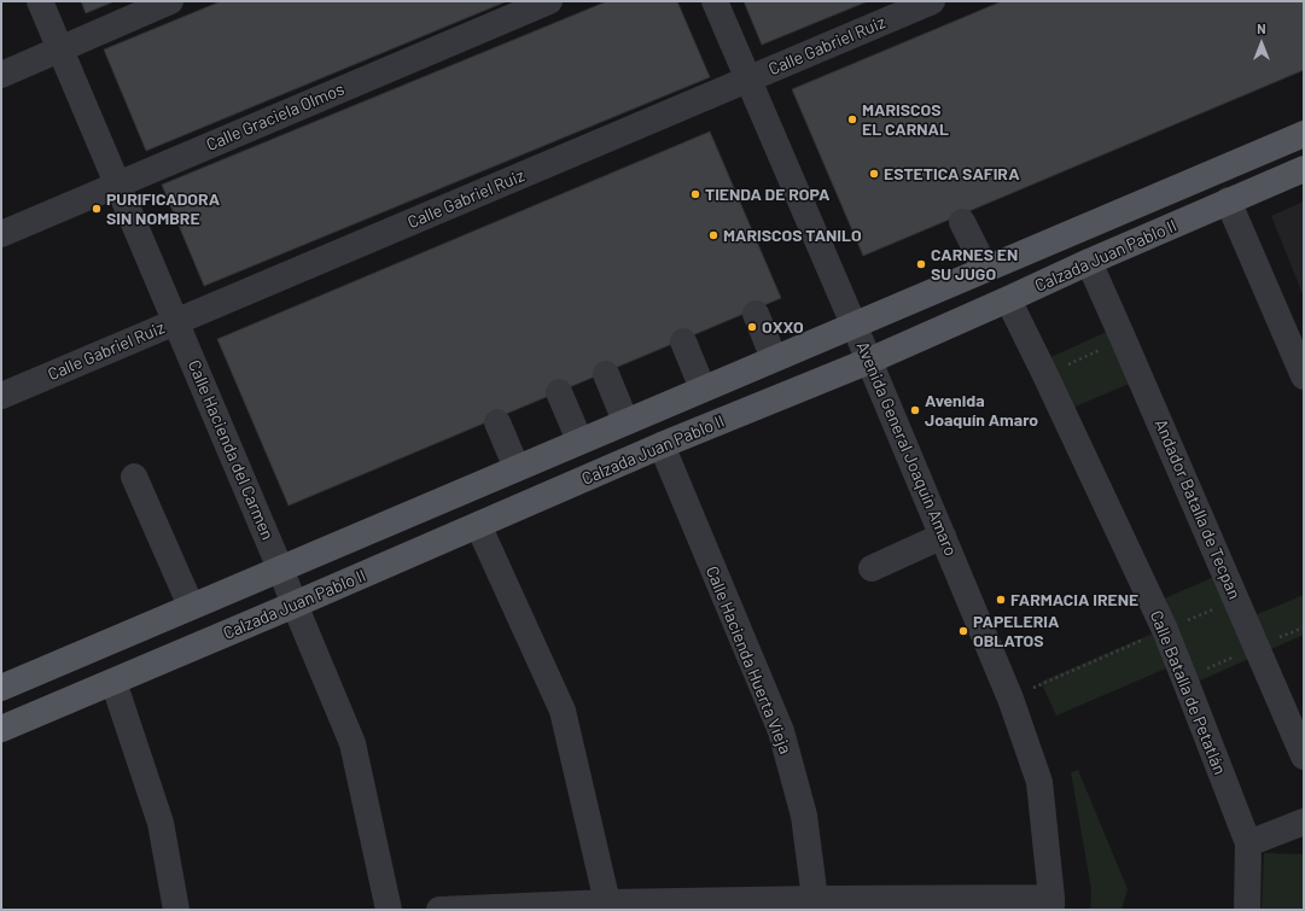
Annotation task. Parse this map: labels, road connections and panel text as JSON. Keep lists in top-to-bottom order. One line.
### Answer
{"streets":{"main road":["Calzada Juan Pablo II"],"street":["Calle Gabriel Ruiz","Calle Graciela Olmos","Avenida General Joaquín Amaro","Calle Hacienda del Carmen","Andador Batalla de Tecpan","Calle Hacienda Huerta Vieja","Calle Batalla de Petatlán"]},"crossings":[["Calle Gabriel Ruiz","Avenida General Joaquín Amaro"],["Calle Gabriel Ruiz","Calle Hacienda del Carmen"],["Calle Graciela Olmos","Calle Hacienda del Carmen"],["Calzada Juan Pablo II","Avenida General Joaquín Amaro"],["Calzada Juan Pablo II","Calle Hacienda del Carmen"],["Calzada Juan Pablo II","Andador Batalla de Tecpan"],["Calzada Juan Pablo II","Calle Hacienda Huerta Vieja"],["Calzada Juan Pablo II","Calle Batalla de Petatlán"]],"places":["MARISCOS EL CARNAL","ESTETICA SAFIRA","TIENDA DE ROPA","PURIFICADORA SIN NOMBRE","MARISCOS TANILO","CARNES EN SU JUGO","OXXO","Avenida Joaquín Amaro","FARMACIA IRENE","PAPELERIA OBLATOS"],"north":"top"}
